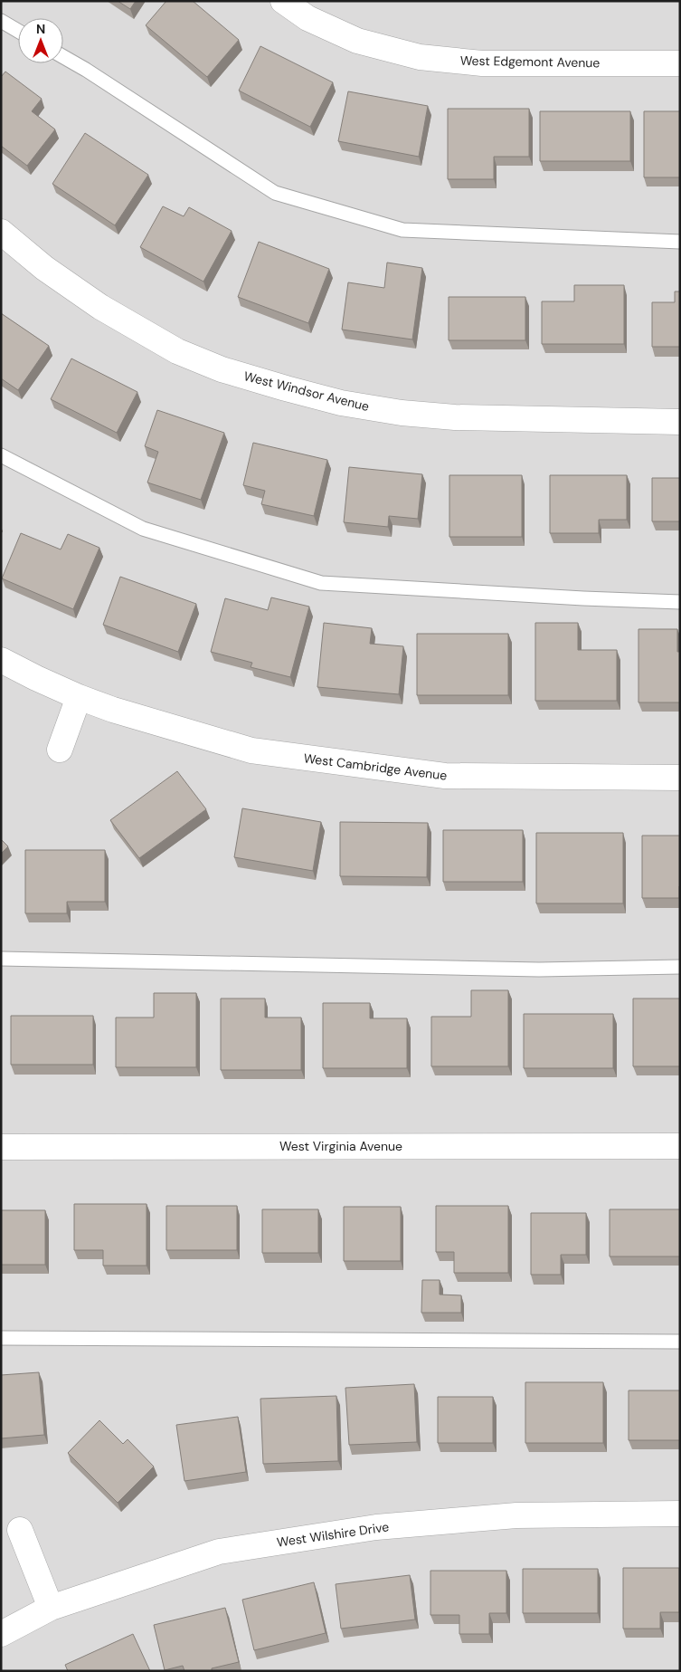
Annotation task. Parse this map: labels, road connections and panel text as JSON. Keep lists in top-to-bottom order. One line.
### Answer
{"streets":{"street":["West Edgemont Avenue","West Windsor Avenue","West Cambridge Avenue","West Virginia Avenue","West Wilshire Drive"]},"north":"top"}
